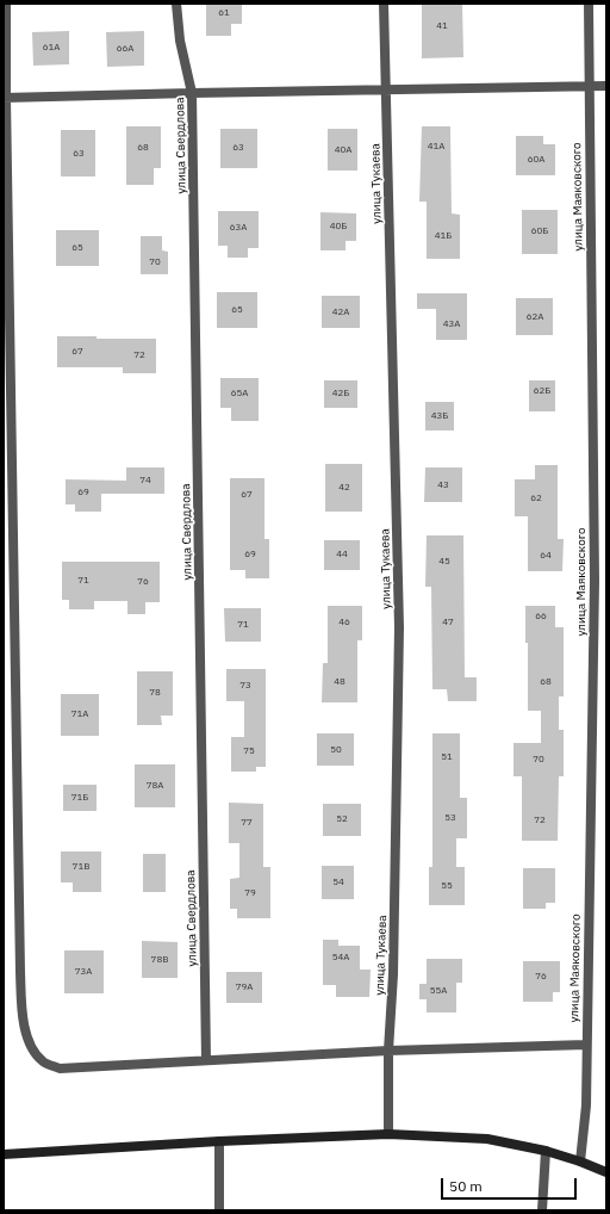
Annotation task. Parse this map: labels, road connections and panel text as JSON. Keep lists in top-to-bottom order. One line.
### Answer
{"streets":{"street":["улица Свердлова","улица Тукаева","улица Маяковского"]},"house_numbers":["61","41","61А","66А","41А","68","63","40А","63","60А","40Б","63А","60Б","41Б","65","70","65","42А","62А","43А","67","72","62Б","65А","42Б","43Б","74","43","42","69","67","62","69","44","64","45","71","76","66","46","47","71","48","68","73","78","71А","50","75","51","70","78А","71Б","53","52","72","77","71В","54","55","79","54А","78В","73А","76","79А","55А"],"scale_bar":"50 m"}
